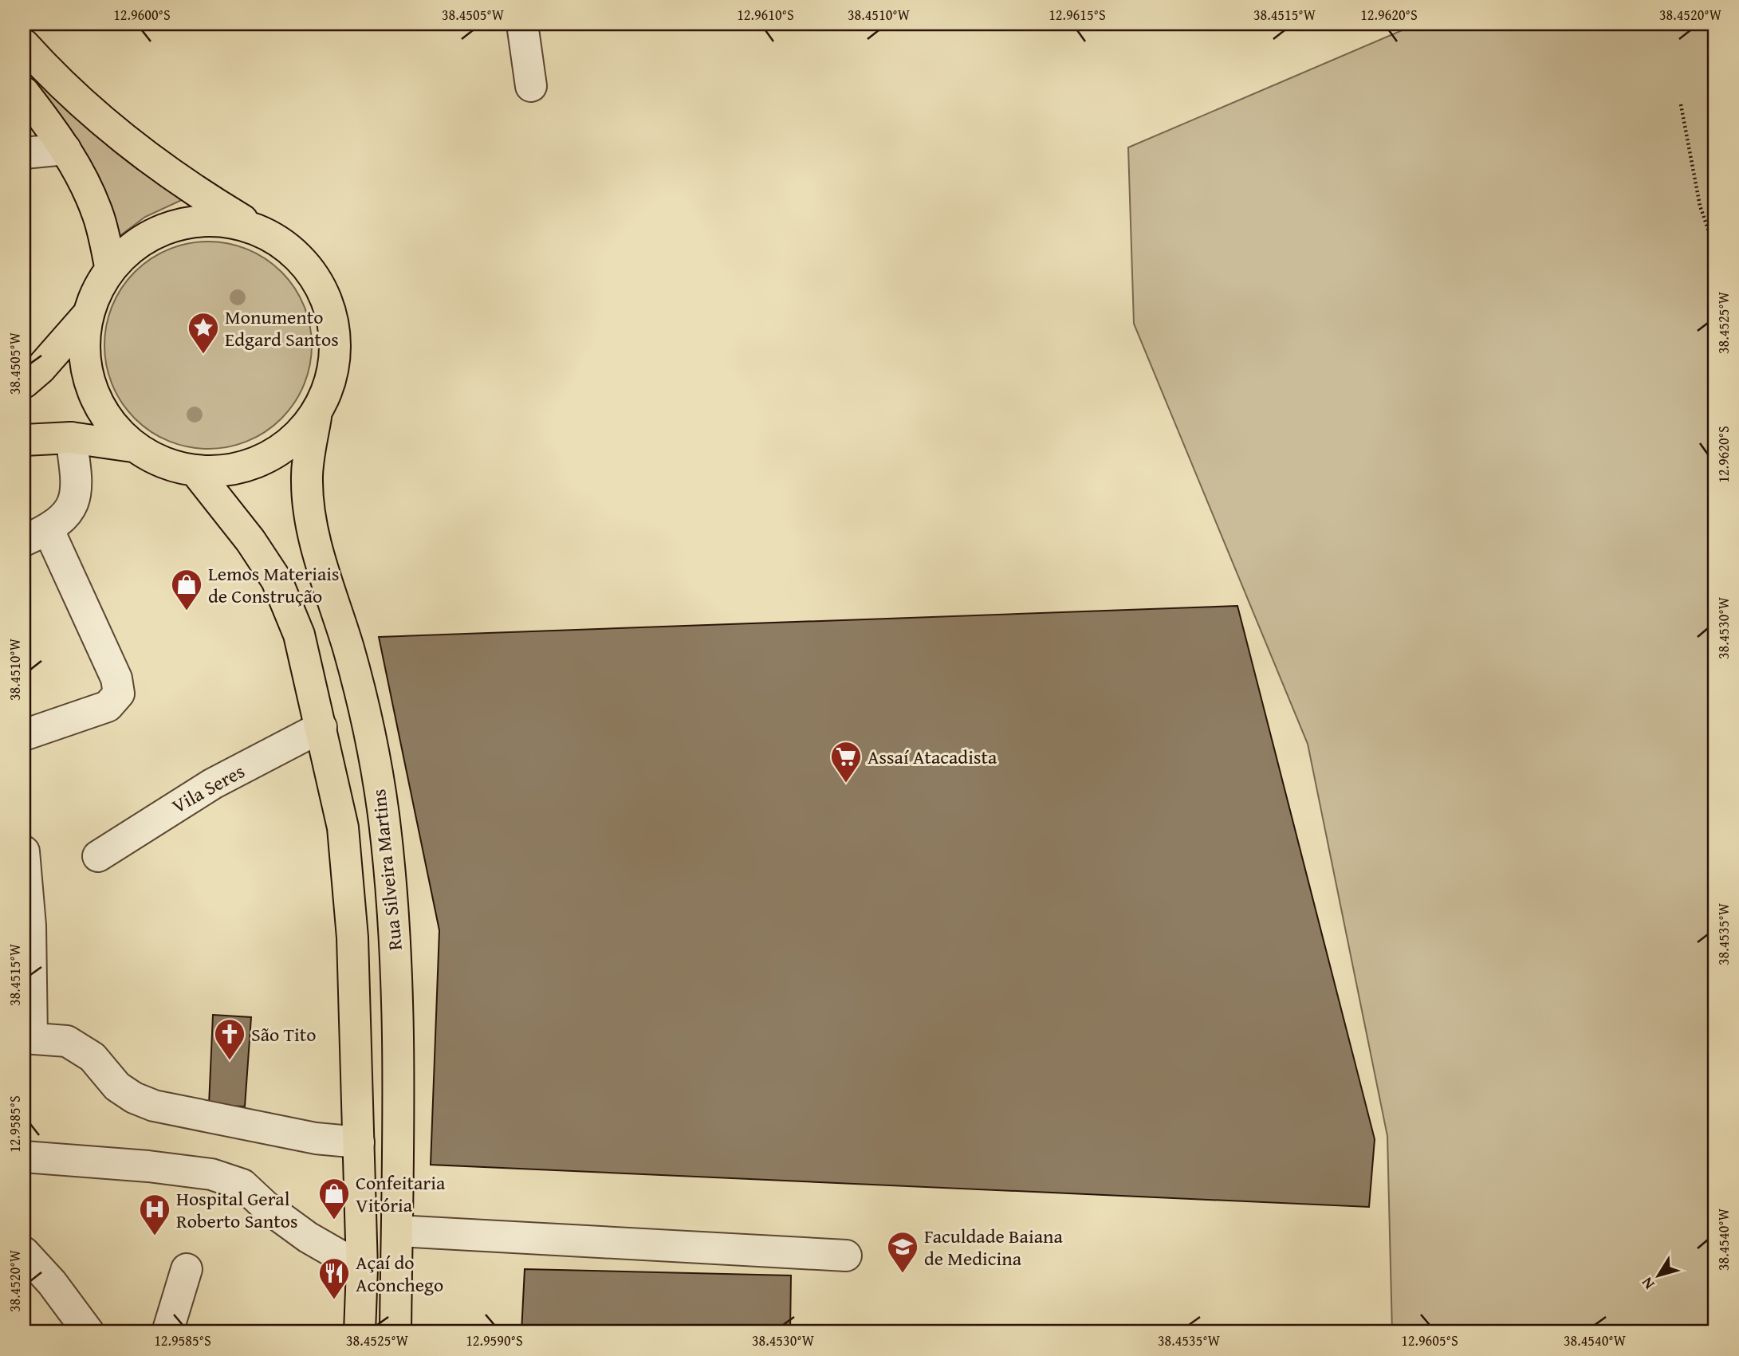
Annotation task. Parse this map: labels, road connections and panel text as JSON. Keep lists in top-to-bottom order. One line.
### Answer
{"streets":{"main road":["Rua Silveira Martins"],"street":["Vila Seres"]},"crossings":[["Vila Seres","Rua Silveira Martins"]],"places":{"place":["Monumento Edgard Santos"],"shop":["Lemos Materiais de Construção","Confeitaria Vitória"],"supermarket":["Assaí Atacadista"],"church":["São Tito"],"hospital":["Hospital Geral Roberto Santos"],"school or university":["Faculdade Baiana de Medicina"],"restaurant":["Açaí do Aconchego"]},"north":"bottom left","coordinates":["12.9600°S","38.4505°W","12.9610°S","38.4510°W","12.9615°S","38.4515°W","12.9620°S","38.4520°W","38.4525°W","38.4530°W","38.4535°W","12.9585°S","38.4540°W","12.9590°S","12.9605°S"]}
